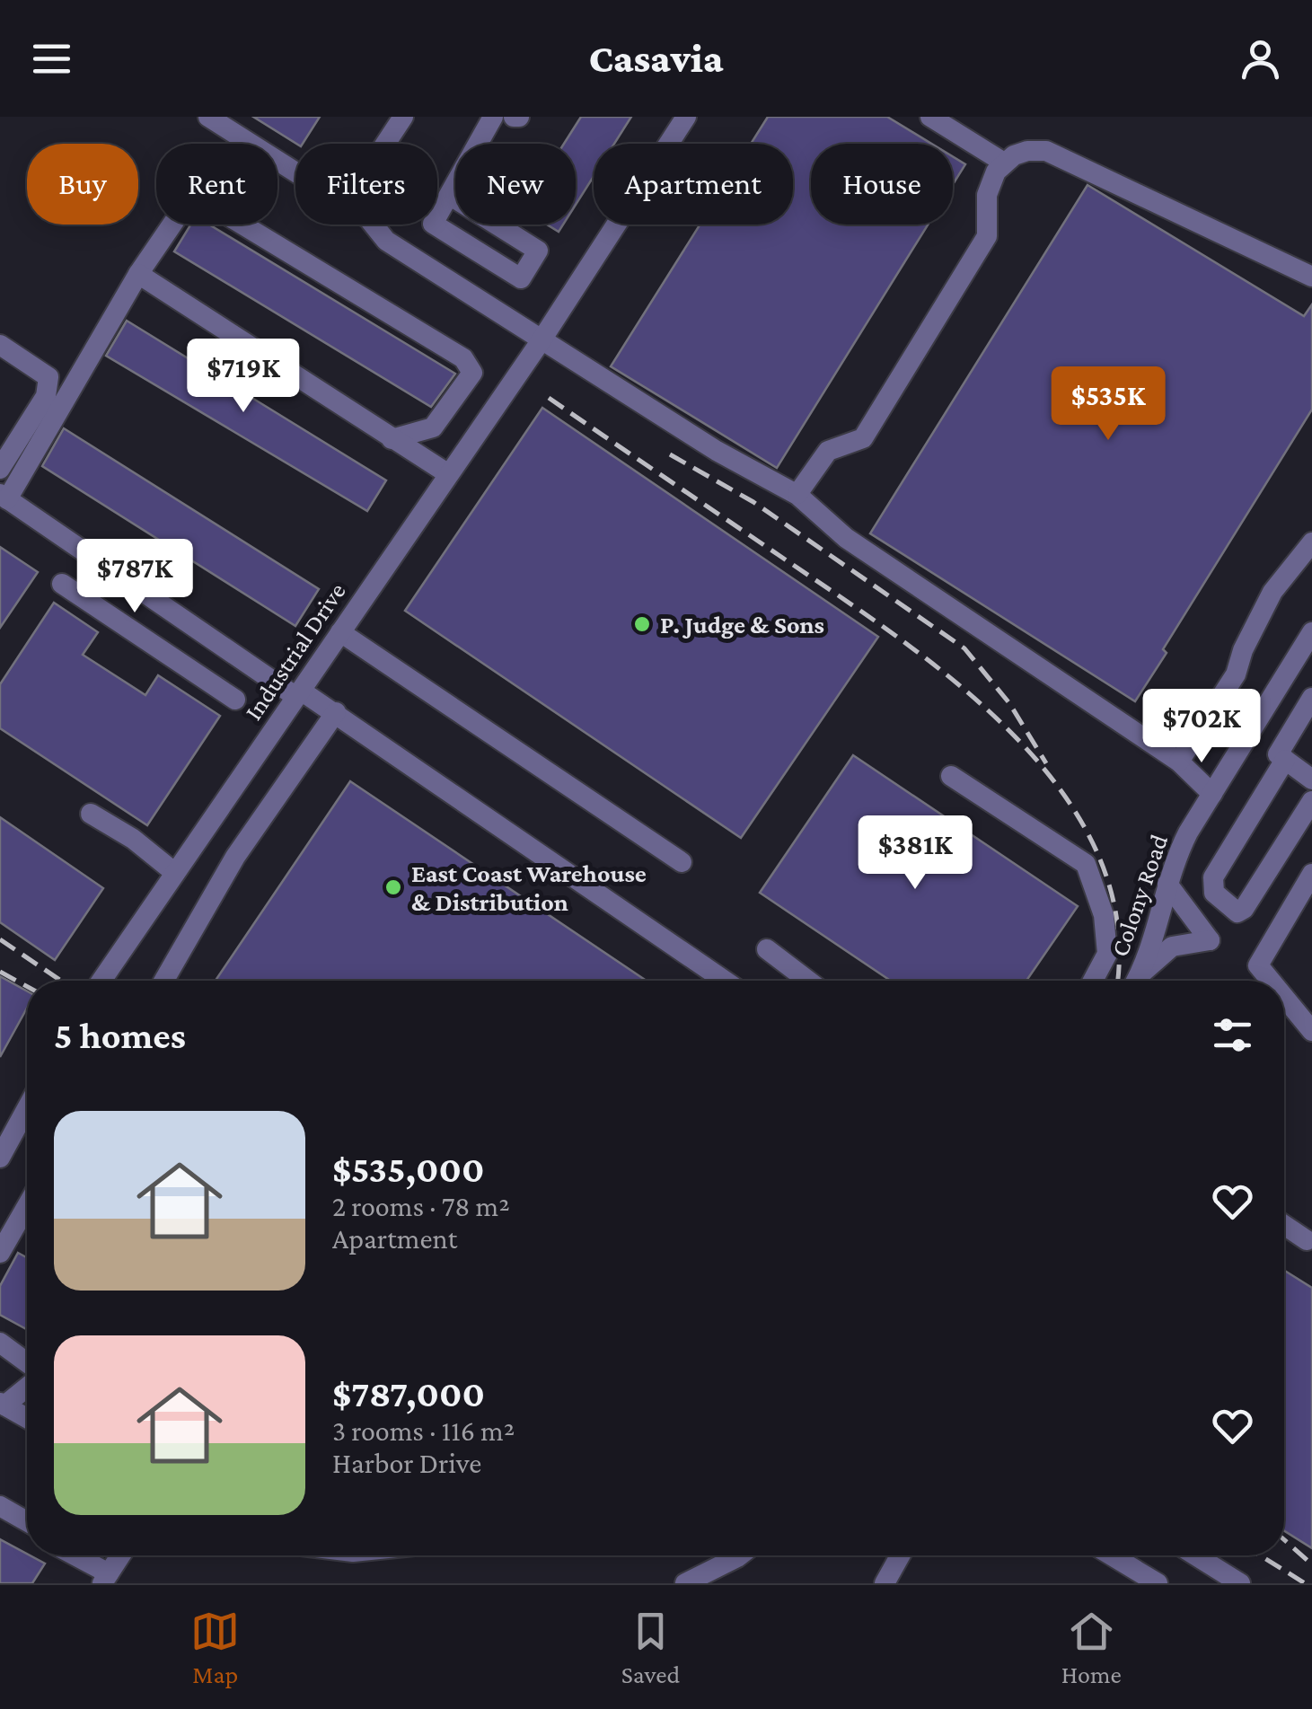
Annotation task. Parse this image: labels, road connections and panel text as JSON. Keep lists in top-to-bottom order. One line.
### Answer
{"streets":{"street":["Industrial Drive","Colony Road"]},"places":["P. Judge & Sons","East Coast Warehouse & Distribution"],"page":{"header":"Casavia","chip":["Buy","Rent","Filters","New","Apartment","House"],"price":["$719K","$535K","$787K","$702K","$381K"],"heading":"5 homes","list":[{"name":"$535,000","note":"2 rooms · 78 m² · Apartment"},{"name":"$787,000","note":"3 rooms · 116 m² · Harbor Drive"}],"tabs":["Map","Saved","Home"]}}
